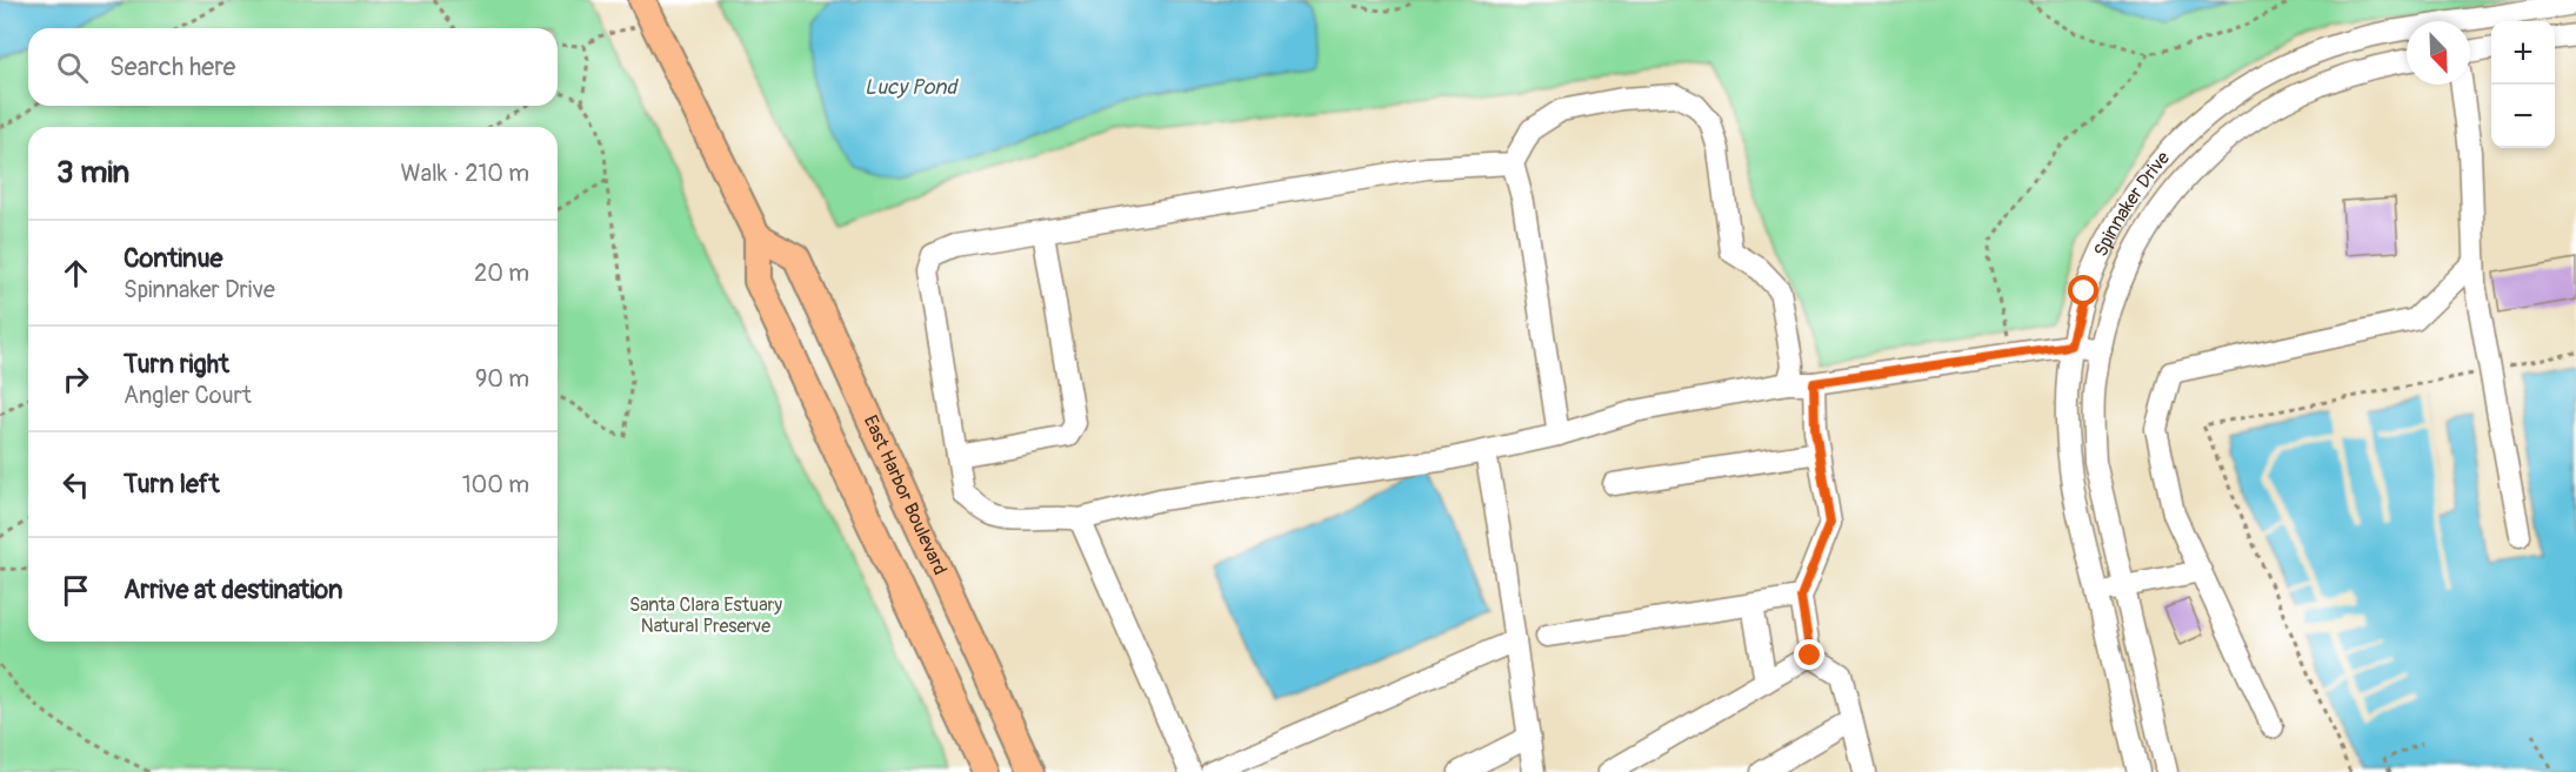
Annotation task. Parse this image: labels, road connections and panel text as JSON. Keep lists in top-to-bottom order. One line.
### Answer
{"streets":{"main road":["East Harbor Boulevard"],"street":["Spinnaker Drive"]},"water":["Lucy Pond"],"parks":["Santa Clara Estuary Natural Preserve"],"north":"bottom right","page":{"map_buttons":["+","−"],"search":"Search here","heading":["3 min","Walk · 210 m"],"list":[["Continue","Spinnaker Drive","20 m"],["Turn right","Angler Court","90 m"],["Turn left","100 m"],"Arrive at destination"]}}
